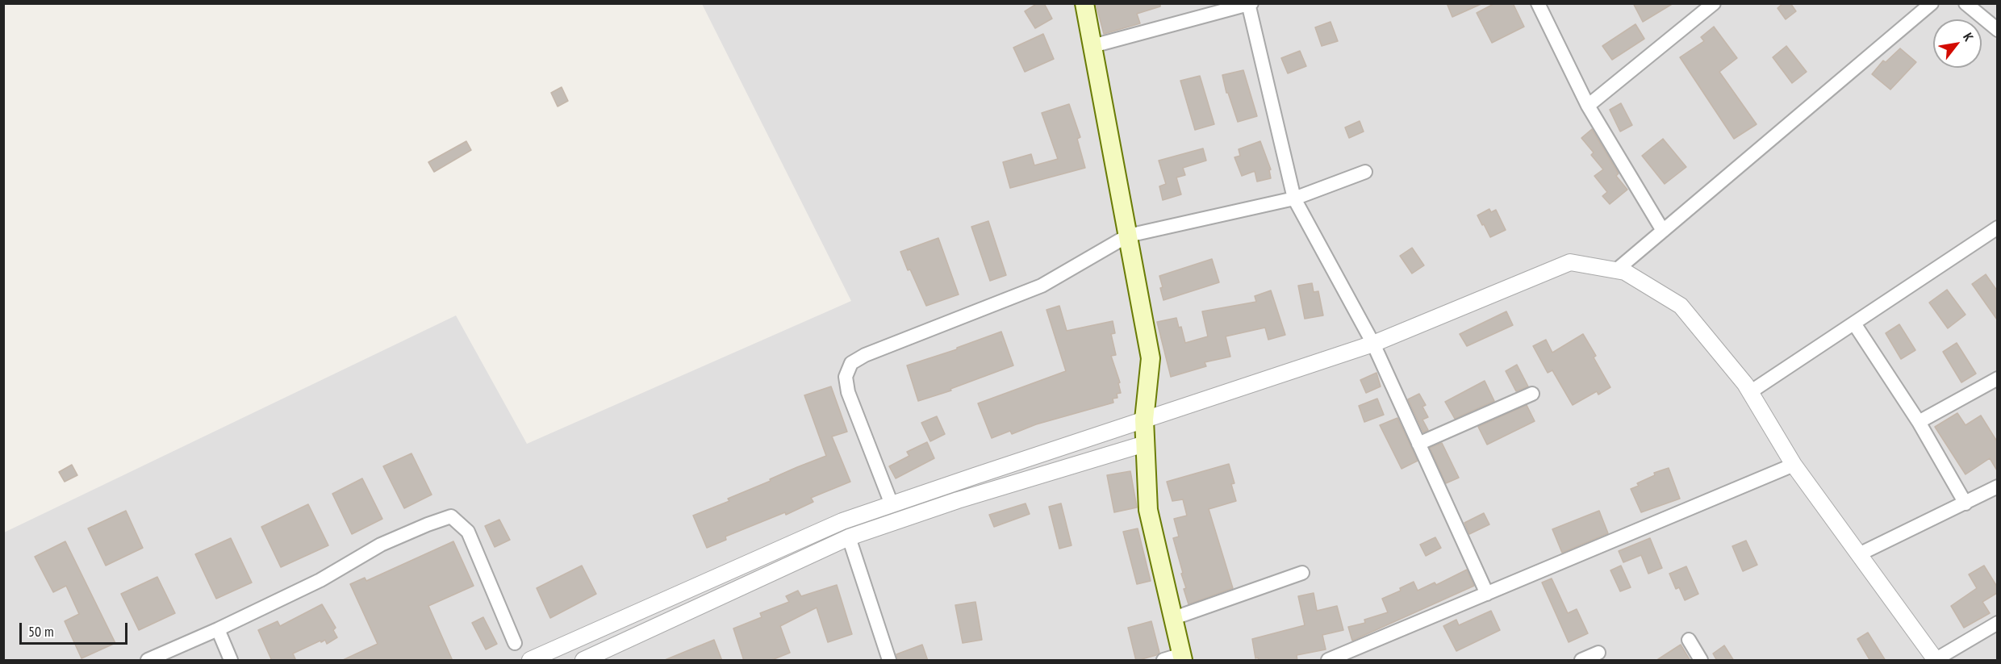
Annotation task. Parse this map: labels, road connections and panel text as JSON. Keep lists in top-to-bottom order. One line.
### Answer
{"scale_bar":"50 m","north":"top right"}
